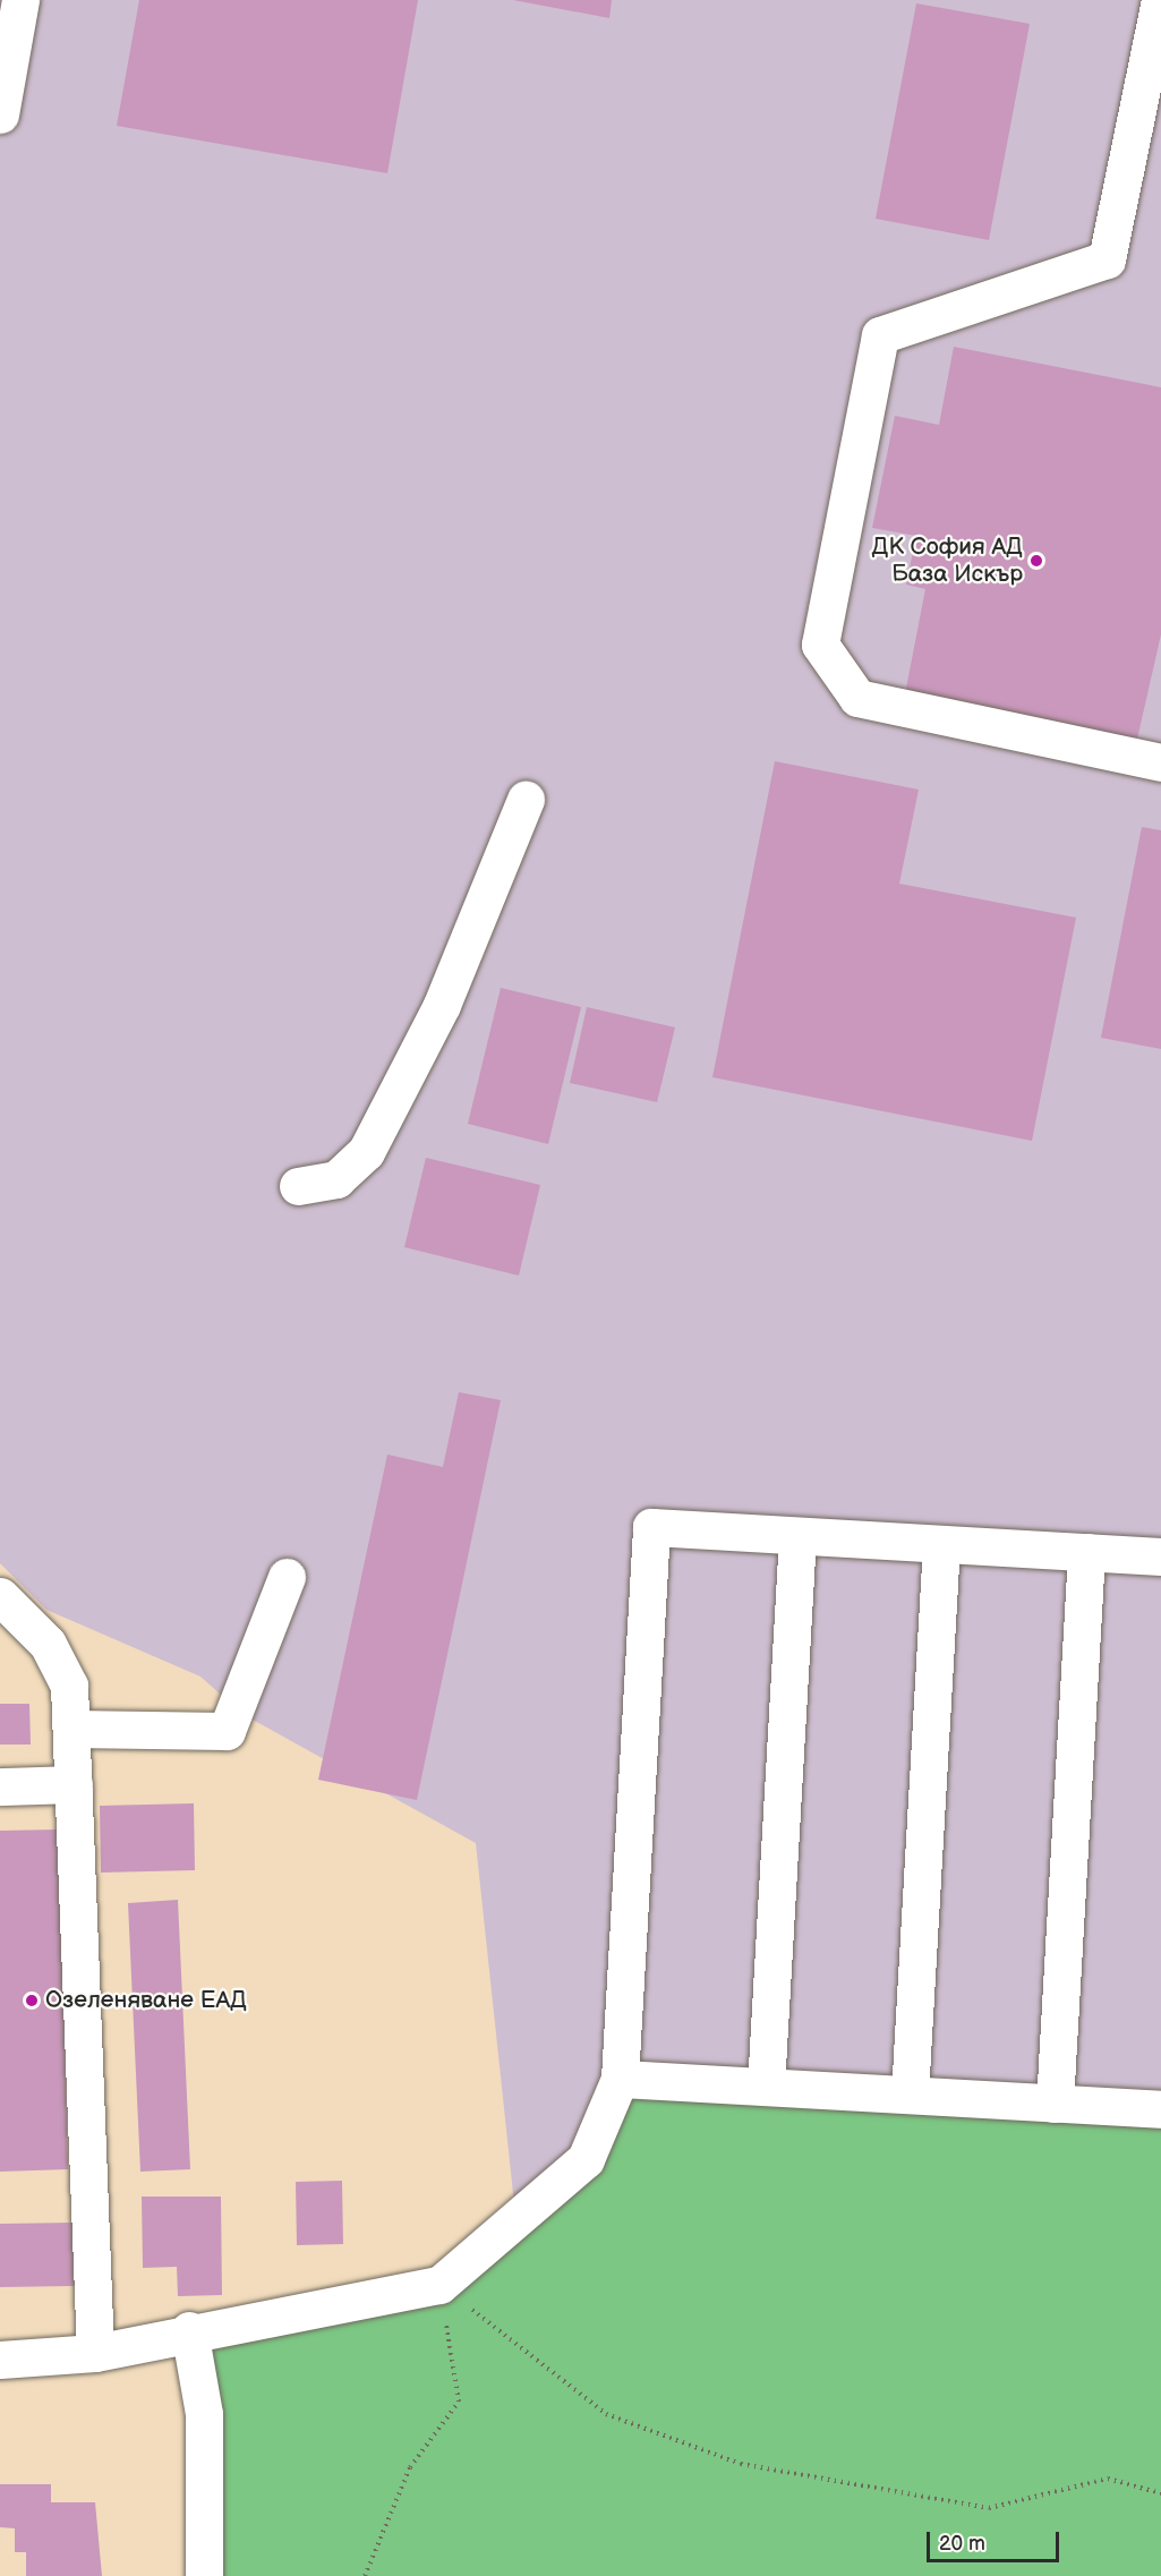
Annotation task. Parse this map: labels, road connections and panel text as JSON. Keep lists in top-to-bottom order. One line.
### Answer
{"places":["ДК София АД База Искър","Озеленяване ЕАД"],"scale_bar":"20 m"}
